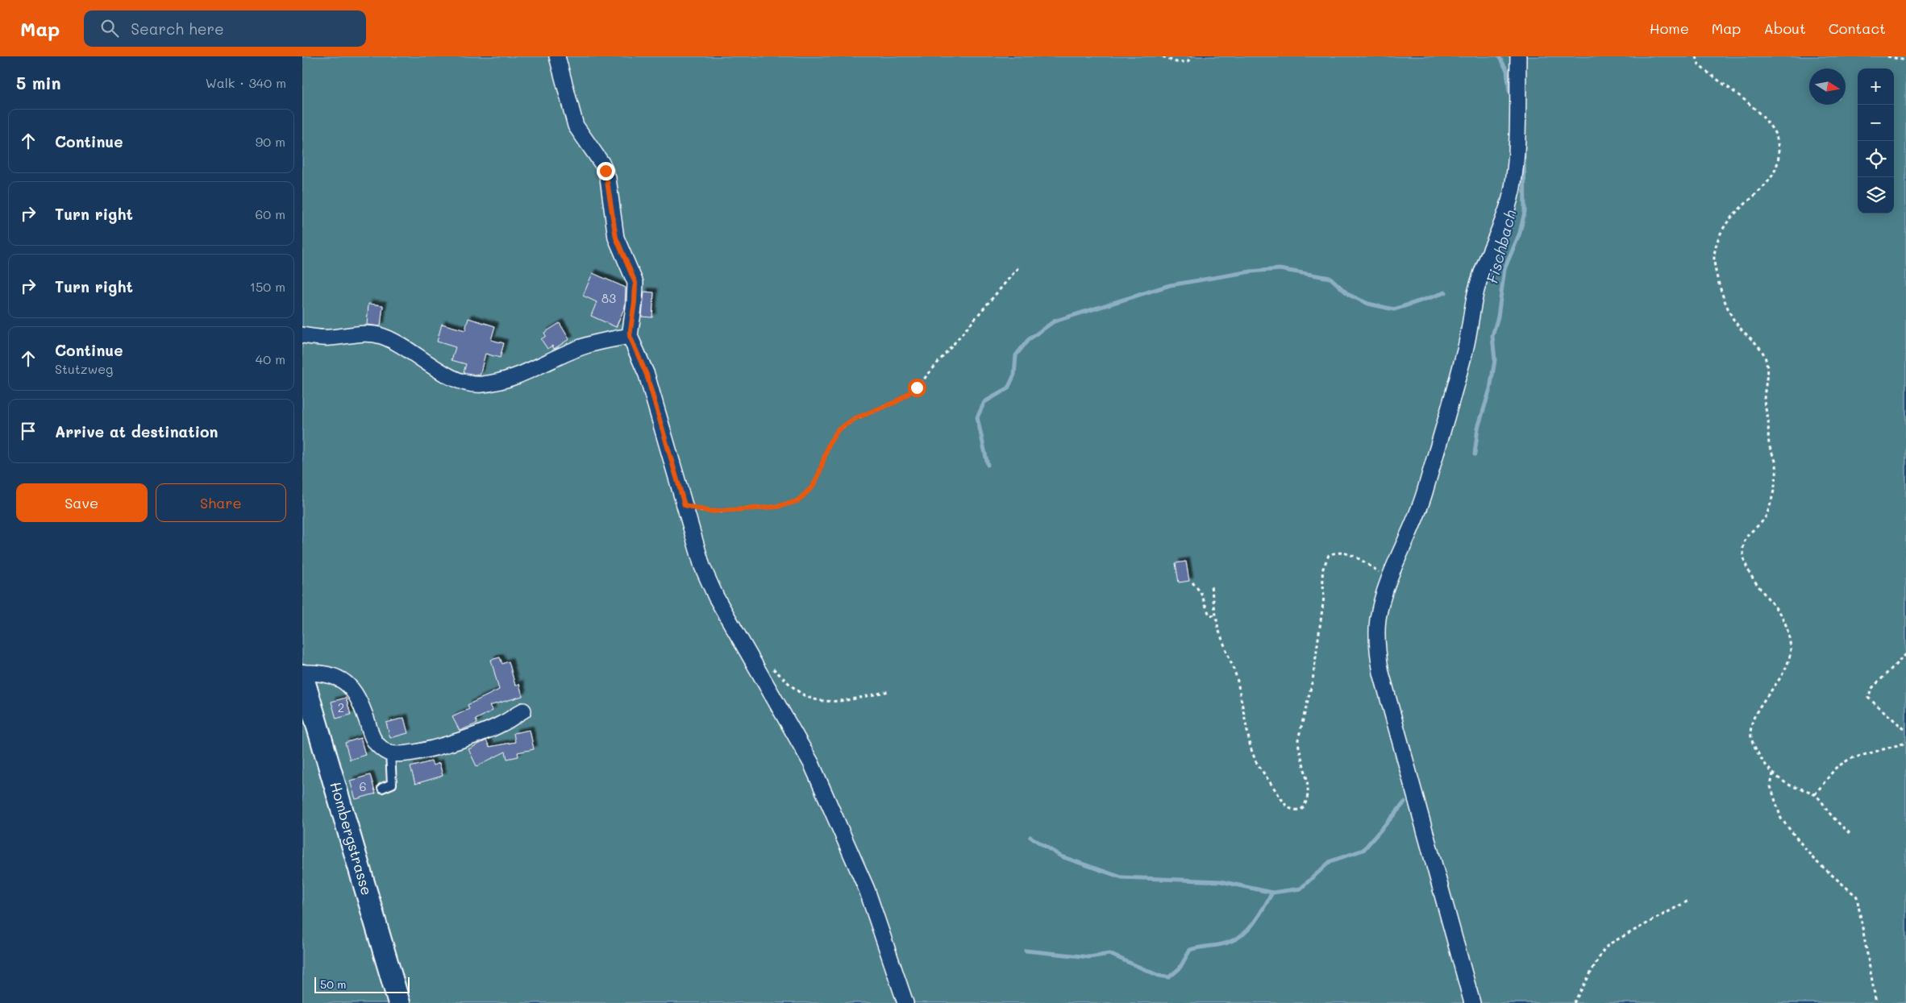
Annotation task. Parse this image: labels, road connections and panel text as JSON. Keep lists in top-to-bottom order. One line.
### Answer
{"streets":{"street":["Hombergstrasse"]},"water":["Fischbach"],"house_numbers":["83","2","6"],"scale_bar":"50 m","north":"right","page":{"header":"Map","search":"Search here","nav":["Home","Map","About","Contact"],"heading":["5 min","Walk · 340 m"],"map_buttons":["+","−"],"list":[["Continue","90 m"],["Turn right","60 m"],["Turn right","150 m"],["Continue","Stutzweg","40 m"],"Arrive at destination"],"buttons":["Save","Share"],"scale":"50 m"}}
